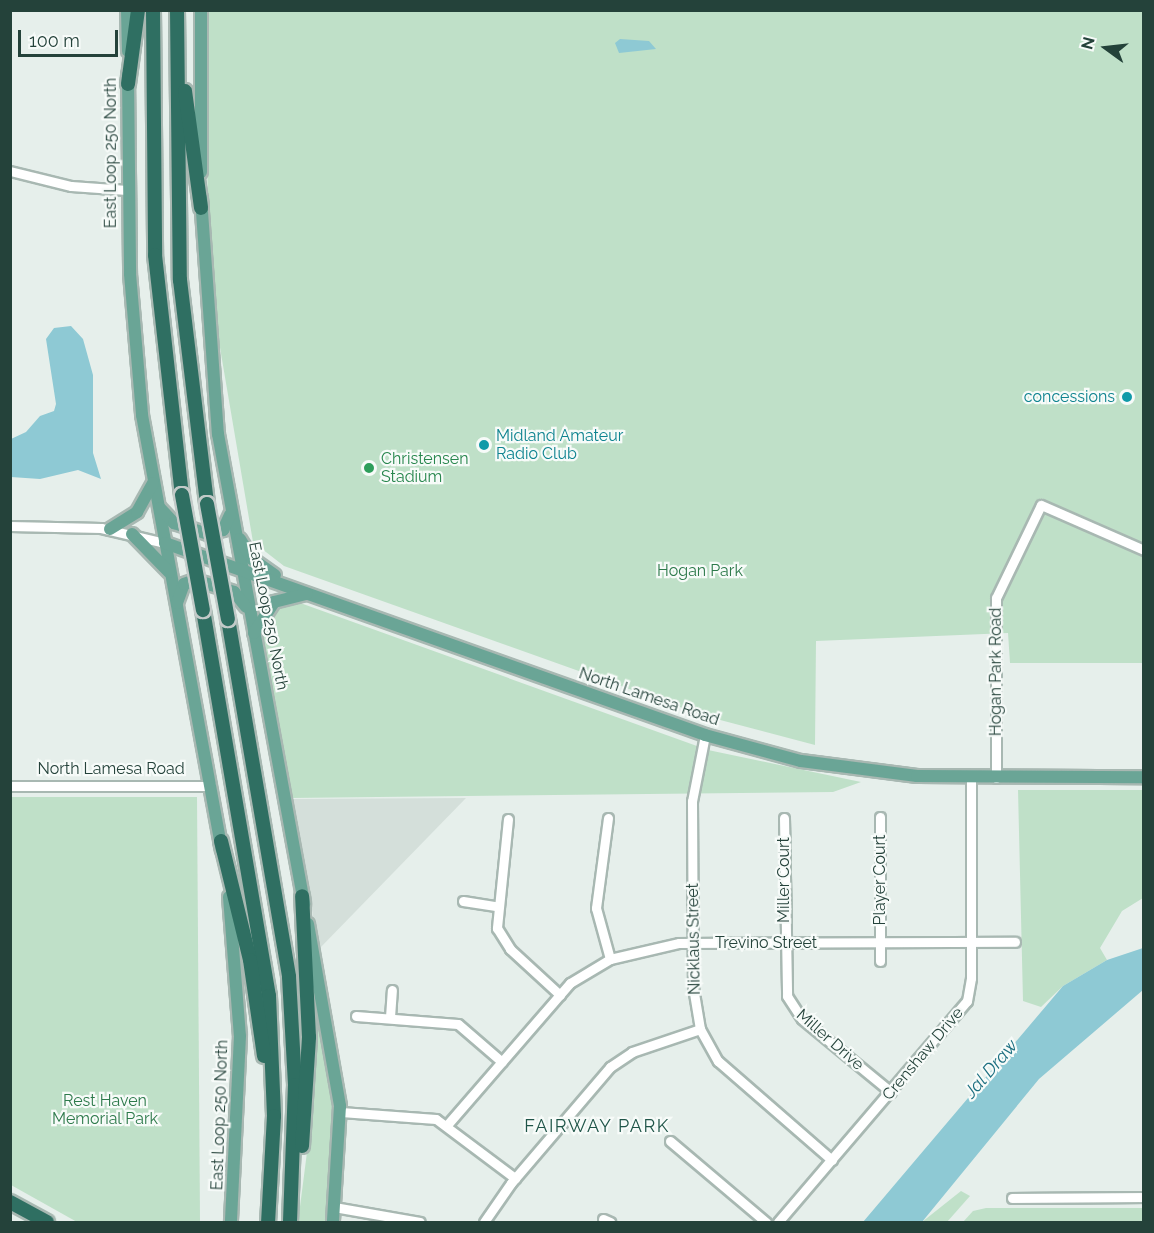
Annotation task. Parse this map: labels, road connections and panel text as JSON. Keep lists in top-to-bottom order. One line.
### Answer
{"streets":{"main road":["East Loop 250 North","North Lamesa Road"],"street":["Hogan Park Road","Miller Court","Player Court","Nicklaus Street","Trevino Street","Miller Drive","Crenshaw Drive"]},"crossings":[["East Loop 250 North","North Lamesa Road"],["Hogan Park Road","North Lamesa Road"],["North Lamesa Road","Nicklaus Street"],["North Lamesa Road","Crenshaw Drive"],["Miller Court","Trevino Street"],["Miller Court","Miller Drive"],["Player Court","Trevino Street"],["Nicklaus Street","Trevino Street"],["Nicklaus Street","Crenshaw Drive"],["Trevino Street","Miller Drive"],["Trevino Street","Crenshaw Drive"],["Miller Drive","Crenshaw Drive"]],"districts":["FAIRWAY PARK"],"water":["Jal Draw"],"parks":["Hogan Park","Rest Haven Memorial Park"],"places":["concessions","Midland Amateur Radio Club","Christensen Stadium"],"scale_bar":"100 m","north":"left"}
